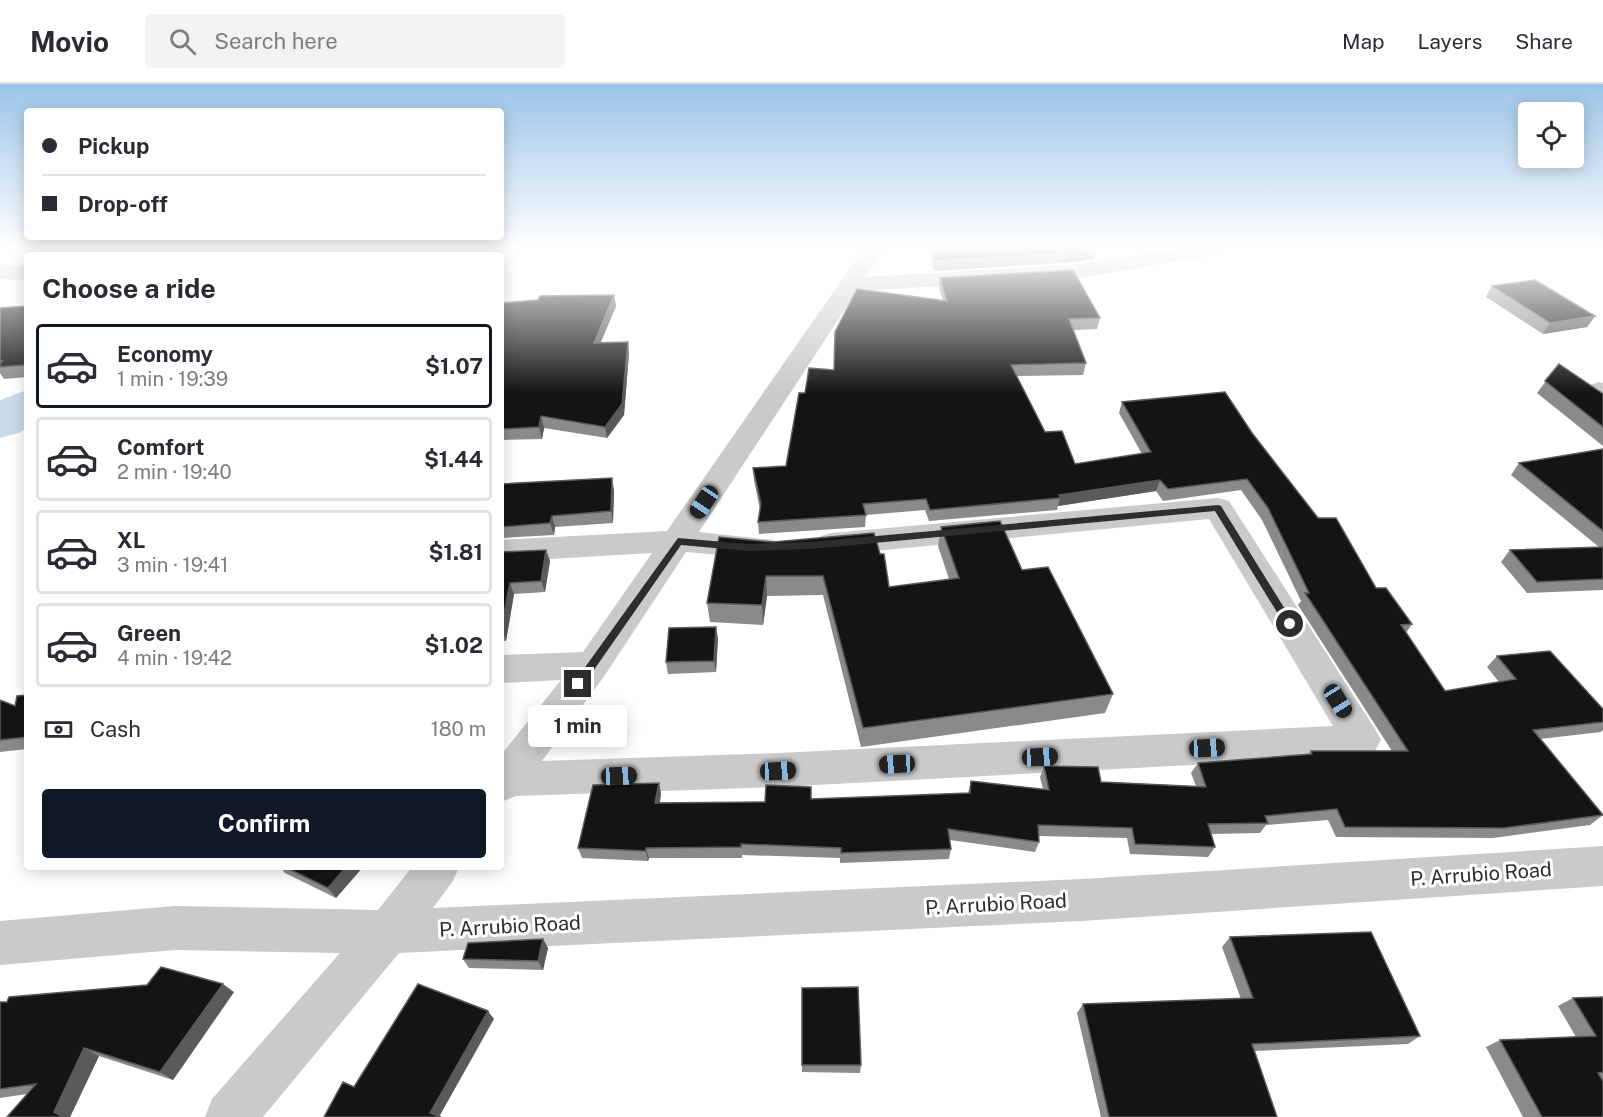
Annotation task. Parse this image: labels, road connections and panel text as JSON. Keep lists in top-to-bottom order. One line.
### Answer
{"streets":{"street":["P. Arrubio Road"]},"page":{"header":"Movio","search":"Search here","nav":["Map","Layers","Share"],"banner":["Pickup","Drop-off"],"heading":"Choose a ride","list":[{"name":"Economy","note":"1 min · 19:39","value":"$1.07"},{"name":"Comfort","note":"2 min · 19:40","value":"$1.44"},{"name":"XL","note":"3 min · 19:41","value":"$1.81"},{"name":"Green","note":"4 min · 19:42","value":"$1.02"}],"pay":["Cash","180 m"],"bubble":"1 min","buttons":"Confirm"}}
